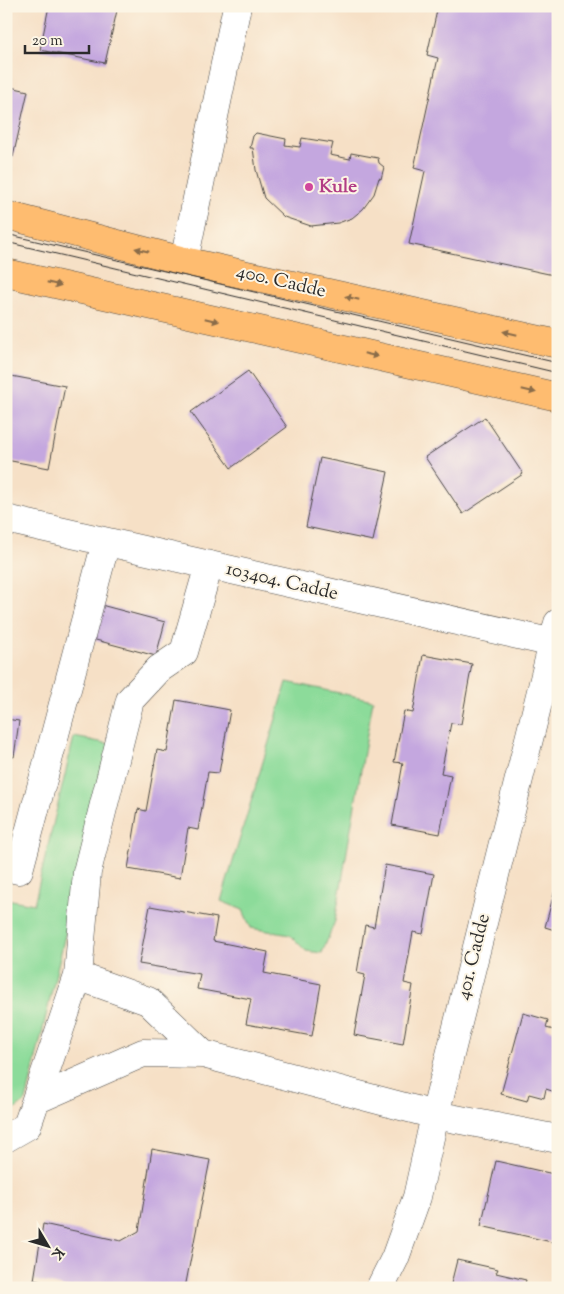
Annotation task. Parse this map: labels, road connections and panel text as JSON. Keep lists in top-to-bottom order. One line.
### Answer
{"streets":{"main road":["400. Cadde"],"street":["103404. Cadde","401. Cadde"]},"crossings":[["103404. Cadde","401. Cadde"]],"places":["Kule"],"scale_bar":"20 m","north":"bottom right"}
